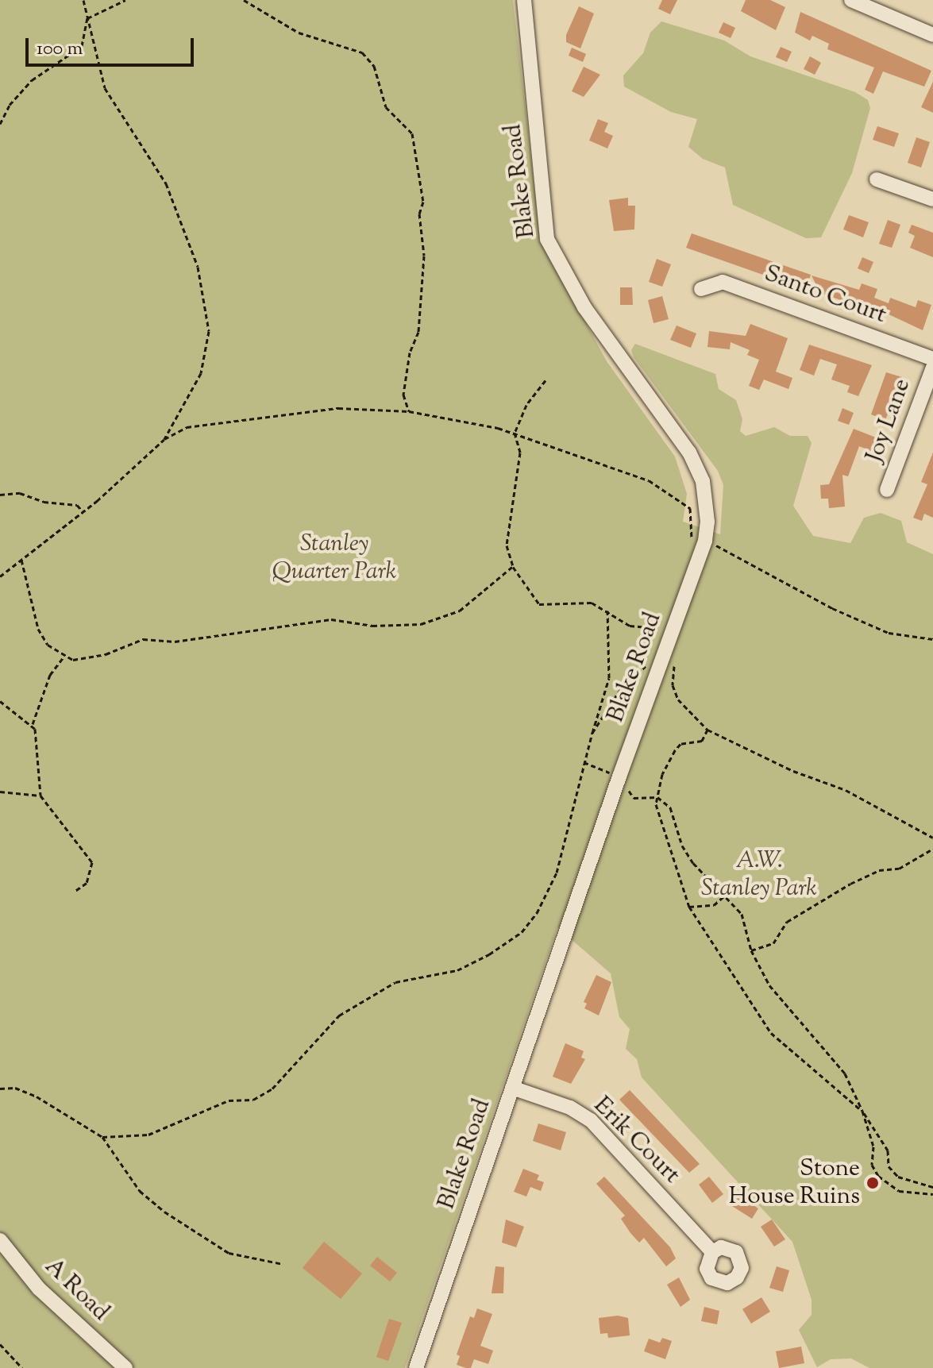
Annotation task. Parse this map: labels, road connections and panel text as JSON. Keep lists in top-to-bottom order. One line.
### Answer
{"streets":{"street":["Blake Road","Santo Court","Joy Lane","Erik Court","A Road"]},"crossings":[["Blake Road","Erik Court"]],"parks":["Stanley Quarter Park","A.W. Stanley Park"],"places":["Stone House Ruins"],"scale_bar":"100 m"}
